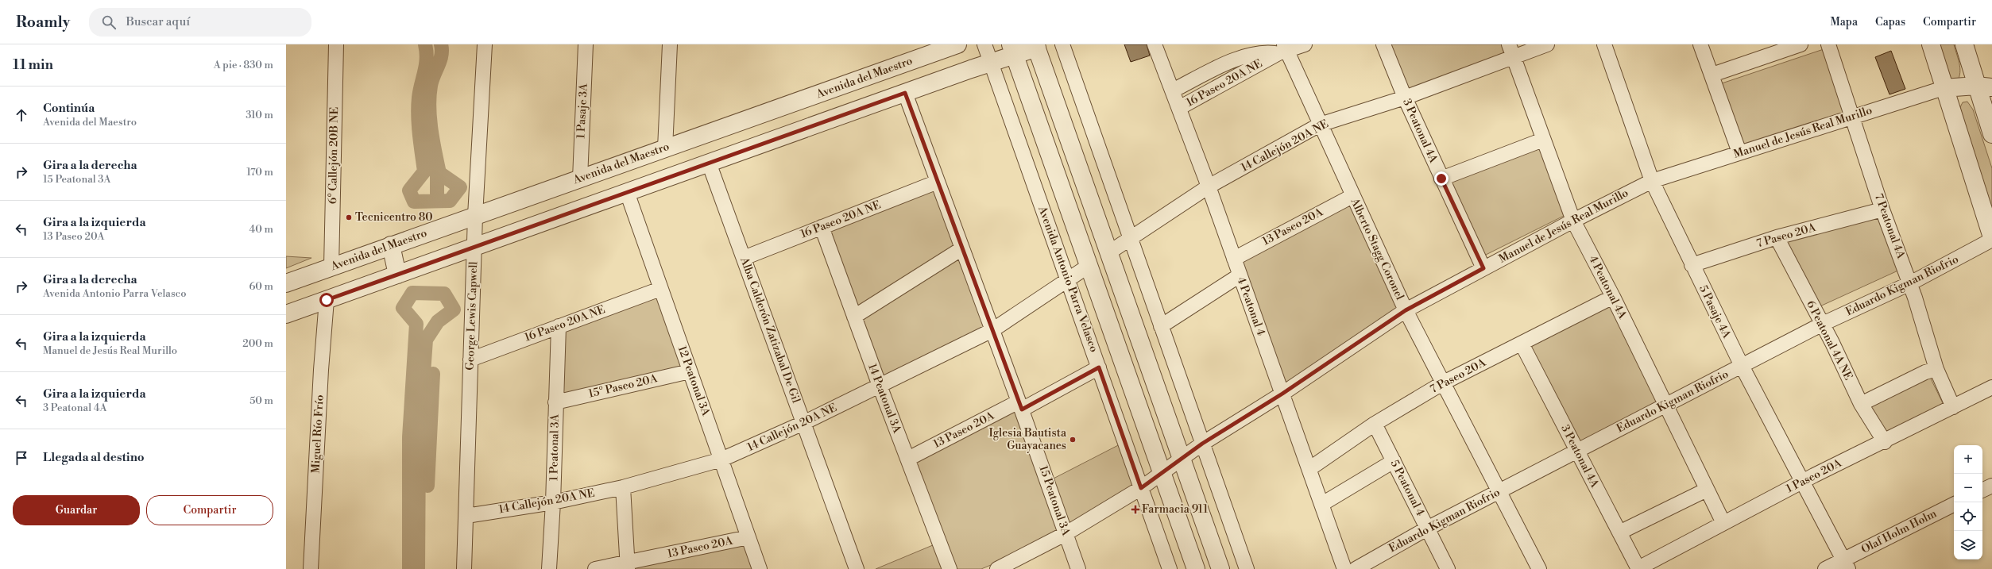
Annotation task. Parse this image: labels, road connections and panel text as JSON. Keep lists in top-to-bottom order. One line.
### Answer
{"streets":{"street":["Avenida del Maestro","16 Paseo 20A NE","1 Pasaje 3A","3 Peatonal 4A","Manuel de Jesús Real Murillo","14 Callejón 20A NE","6° Callejón 20B NE","7 Peatonal 4A","13 Paseo 20A","7 Paseo 20A","Alberto Stagg Coronel","Avenida Antonio Parra Velasco","Eduardo Kigman Riofrio","4 Peatonal 4A","4 Peatonal 4","5 Pasaje 4A","George Lewis Capwell","Alba Calderón Zatizabal De Gil","6 Peatonal 4A NE","12 Peatonal 3A","15° Paseo 20A","14 Peatonal 3A","Miguel Río Frío","1 Peatonal 3A","1 Paseo 20A","5 Peatonal 4","15 Peatonal 3A","Olaf Holm Holm"]},"crossings":[["Avenida del Maestro","1 Pasaje 3A"],["Avenida del Maestro","6° Callejón 20B NE"],["Avenida del Maestro","George Lewis Capwell"],["16 Paseo 20A NE","Alberto Stagg Coronel"],["16 Paseo 20A NE","4 Peatonal 4"],["16 Paseo 20A NE","George Lewis Capwell"],["16 Paseo 20A NE","Alba Calderón Zatizabal De Gil"],["16 Paseo 20A NE","12 Peatonal 3A"],["16 Paseo 20A NE","14 Peatonal 3A"],["16 Paseo 20A NE","1 Peatonal 3A"],["16 Paseo 20A NE","15 Peatonal 3A"],["3 Peatonal 4A","Manuel de Jesús Real Murillo"],["3 Peatonal 4A","14 Callejón 20A NE"],["3 Peatonal 4A","7 Paseo 20A"],["3 Peatonal 4A","Eduardo Kigman Riofrio"],["3 Peatonal 4A","1 Paseo 20A"],["Manuel de Jesús Real Murillo","7 Peatonal 4A"],["Manuel de Jesús Real Murillo","Alberto Stagg Coronel"],["Manuel de Jesús Real Murillo","Avenida Antonio Parra Velasco"],["Manuel de Jesús Real Murillo","4 Peatonal 4A"],["Manuel de Jesús Real Murillo","4 Peatonal 4"],["Manuel de Jesús Real Murillo","5 Pasaje 4A"],["Manuel de Jesús Real Murillo","15 Peatonal 3A"],["14 Callejón 20A NE","Alberto Stagg Coronel"],["14 Callejón 20A NE","Avenida Antonio Parra Velasco"],["14 Callejón 20A NE","4 Peatonal 4A"],["14 Callejón 20A NE","4 Peatonal 4"],["14 Callejón 20A NE","George Lewis Capwell"],["14 Callejón 20A NE","Alba Calderón Zatizabal De Gil"],["14 Callejón 20A NE","12 Peatonal 3A"],["14 Callejón 20A NE","14 Peatonal 3A"],["14 Callejón 20A NE","1 Peatonal 3A"],["14 Callejón 20A NE","15 Peatonal 3A"],["7 Peatonal 4A","7 Paseo 20A"],["7 Peatonal 4A","Eduardo Kigman Riofrio"],["7 Peatonal 4A","1 Paseo 20A"],["13 Paseo 20A","Alberto Stagg Coronel"],["13 Paseo 20A","Avenida Antonio Parra Velasco"],["13 Paseo 20A","4 Peatonal 4"],["13 Paseo 20A","12 Peatonal 3A"],["13 Paseo 20A","14 Peatonal 3A"],["13 Paseo 20A","15 Peatonal 3A"],["7 Paseo 20A","Alberto Stagg Coronel"],["7 Paseo 20A","4 Peatonal 4A"],["7 Paseo 20A","4 Peatonal 4"],["7 Paseo 20A","5 Pasaje 4A"],["7 Paseo 20A","6 Peatonal 4A NE"],["7 Paseo 20A","5 Peatonal 4"],["Alberto Stagg Coronel","Eduardo Kigman Riofrio"],["Eduardo Kigman Riofrio","4 Peatonal 4A"],["Eduardo Kigman Riofrio","5 Pasaje 4A"],["Eduardo Kigman Riofrio","6 Peatonal 4A NE"],["Eduardo Kigman Riofrio","5 Peatonal 4"],["4 Peatonal 4A","1 Paseo 20A"],["5 Pasaje 4A","1 Paseo 20A"],["5 Pasaje 4A","Olaf Holm Holm"],["6 Peatonal 4A NE","1 Paseo 20A"],["12 Peatonal 3A","15° Paseo 20A"],["15° Paseo 20A","1 Peatonal 3A"]],"places":{"other":["Tecnicentro 80","Iglesia Bautista Guayacanes"],"health":["Farmacia 911"]},"page":{"header":"Roamly","search":"Buscar aquí","nav":["Mapa","Capas","Compartir"],"heading":["11 min","A pie · 830 m"],"list":[["Continúa","Avenida del Maestro","310 m"],["Gira a la derecha","15 Peatonal 3A","170 m"],["Gira a la izquierda","13 Paseo 20A","40 m"],["Gira a la derecha","Avenida Antonio Parra Velasco","60 m"],["Gira a la izquierda","Manuel de Jesús Real Murillo","200 m"],["Gira a la izquierda","3 Peatonal 4A","50 m"],"Llegada al destino"],"map_buttons":["+","−"],"buttons":["Guardar","Compartir"]}}
